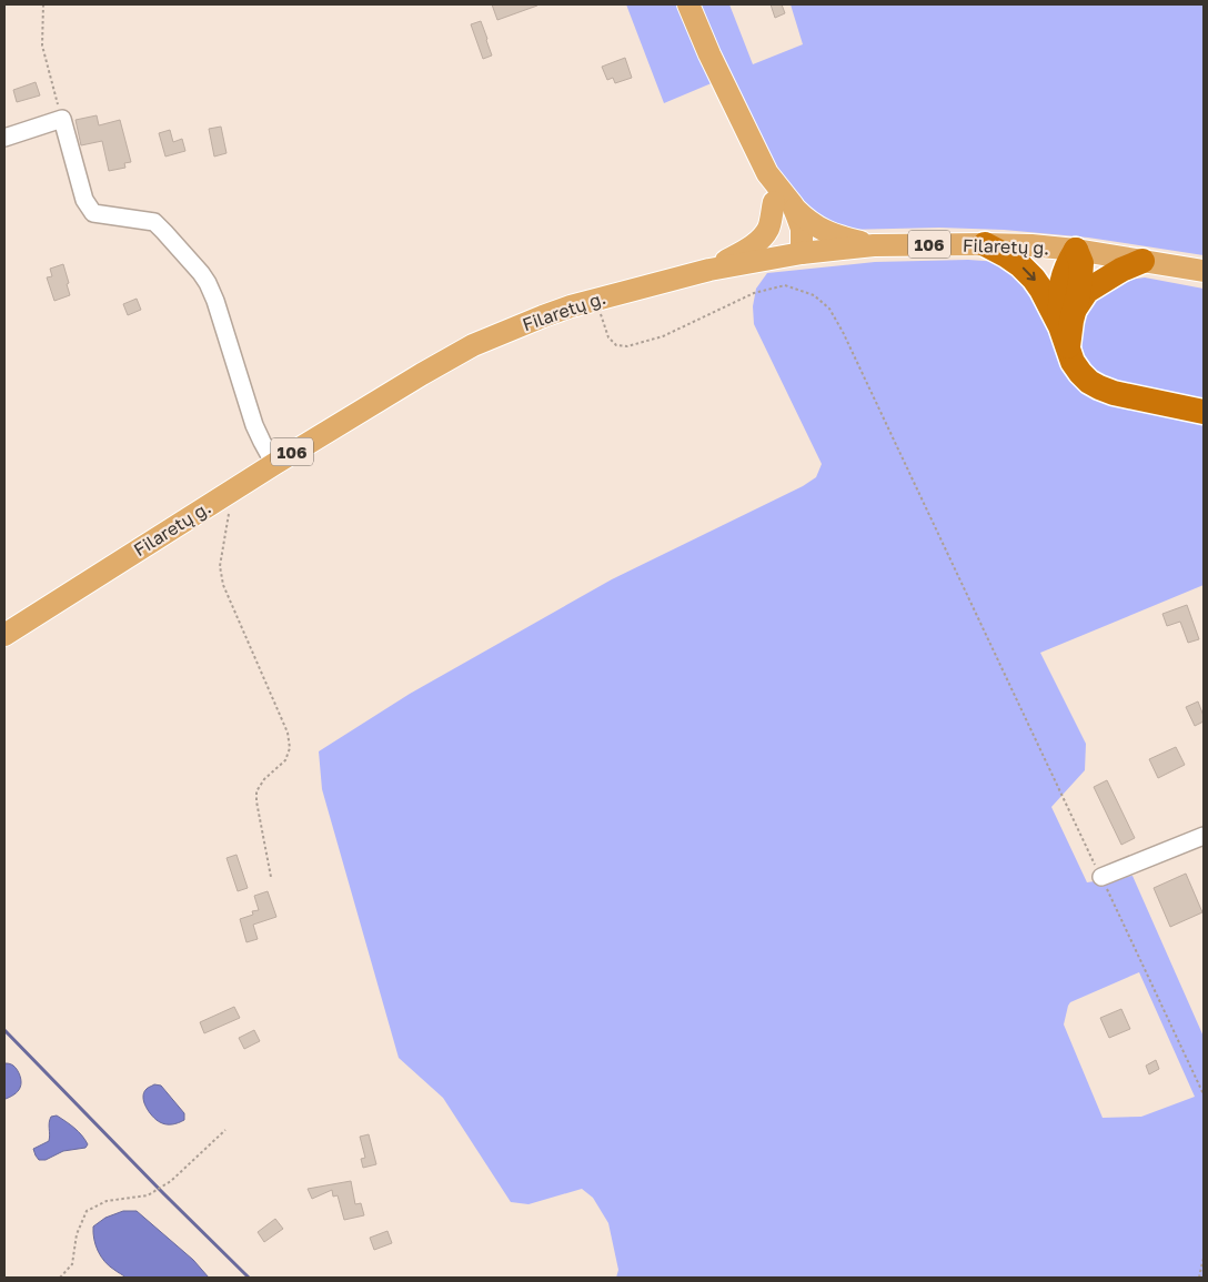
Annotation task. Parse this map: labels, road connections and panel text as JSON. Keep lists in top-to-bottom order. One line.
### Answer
{"streets":{"main road":["106","Filaretų g."]}}
